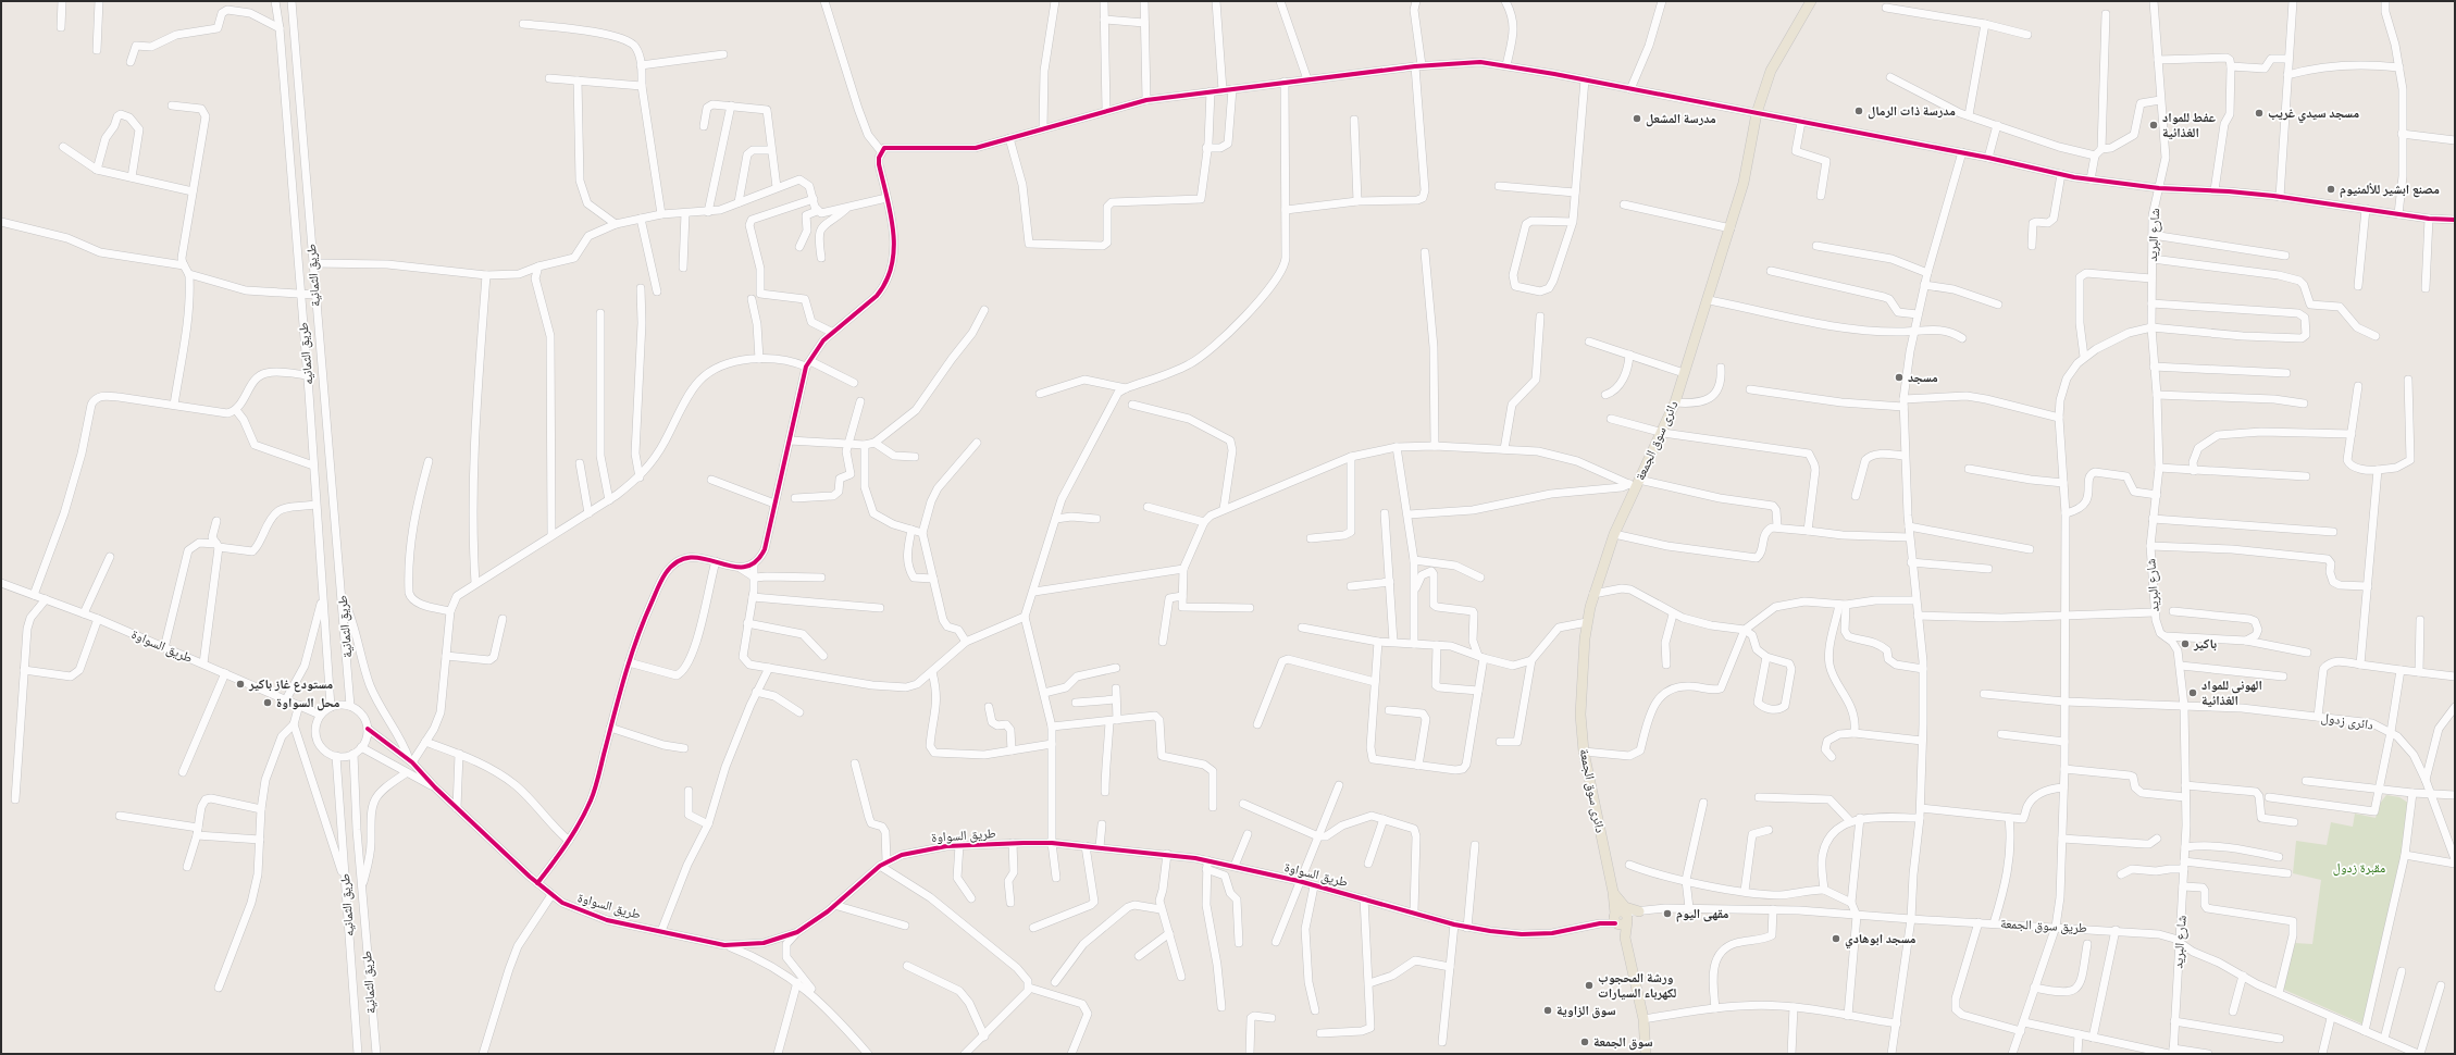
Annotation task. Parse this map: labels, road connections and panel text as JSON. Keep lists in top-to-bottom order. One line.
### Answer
{"streets":{"main road":["دائرى سوق الجمعة"],"street":["شارع البريد","طريق الثمانية","طريق الثمانيه","طريق السواوة","دائرى زدول","طريق سوق الجمعة"]},"crossings":[["شارع البريد","دائرى زدول"],["شارع البريد","طريق سوق الجمعة"],["طريق الثمانية","طريق الثمانيه"],["طريق الثمانية","طريق السواوة"],["طريق الثمانيه","طريق السواوة"],["دائرى سوق الجمعة","طريق السواوة"],["طريق السواوة","طريق سوق الجمعة"]],"parks":["مقبرة زدول"],"places":["مدرسة ذات الرمال","مسجد سيدي غريب","مدرسة المشعل","عفط للمواد الغذائية","مصنع ابشير للألمنيوم","مسجد","باكير","مستودع غاز باكير","الهونى للمواد الغذائية","محل السواوة","مقهى اليوم","مسجد ابوهادي","ورشة المحجوب لكهرباء السيارات","سوق الزاوية","سوق الجمعة"]}
